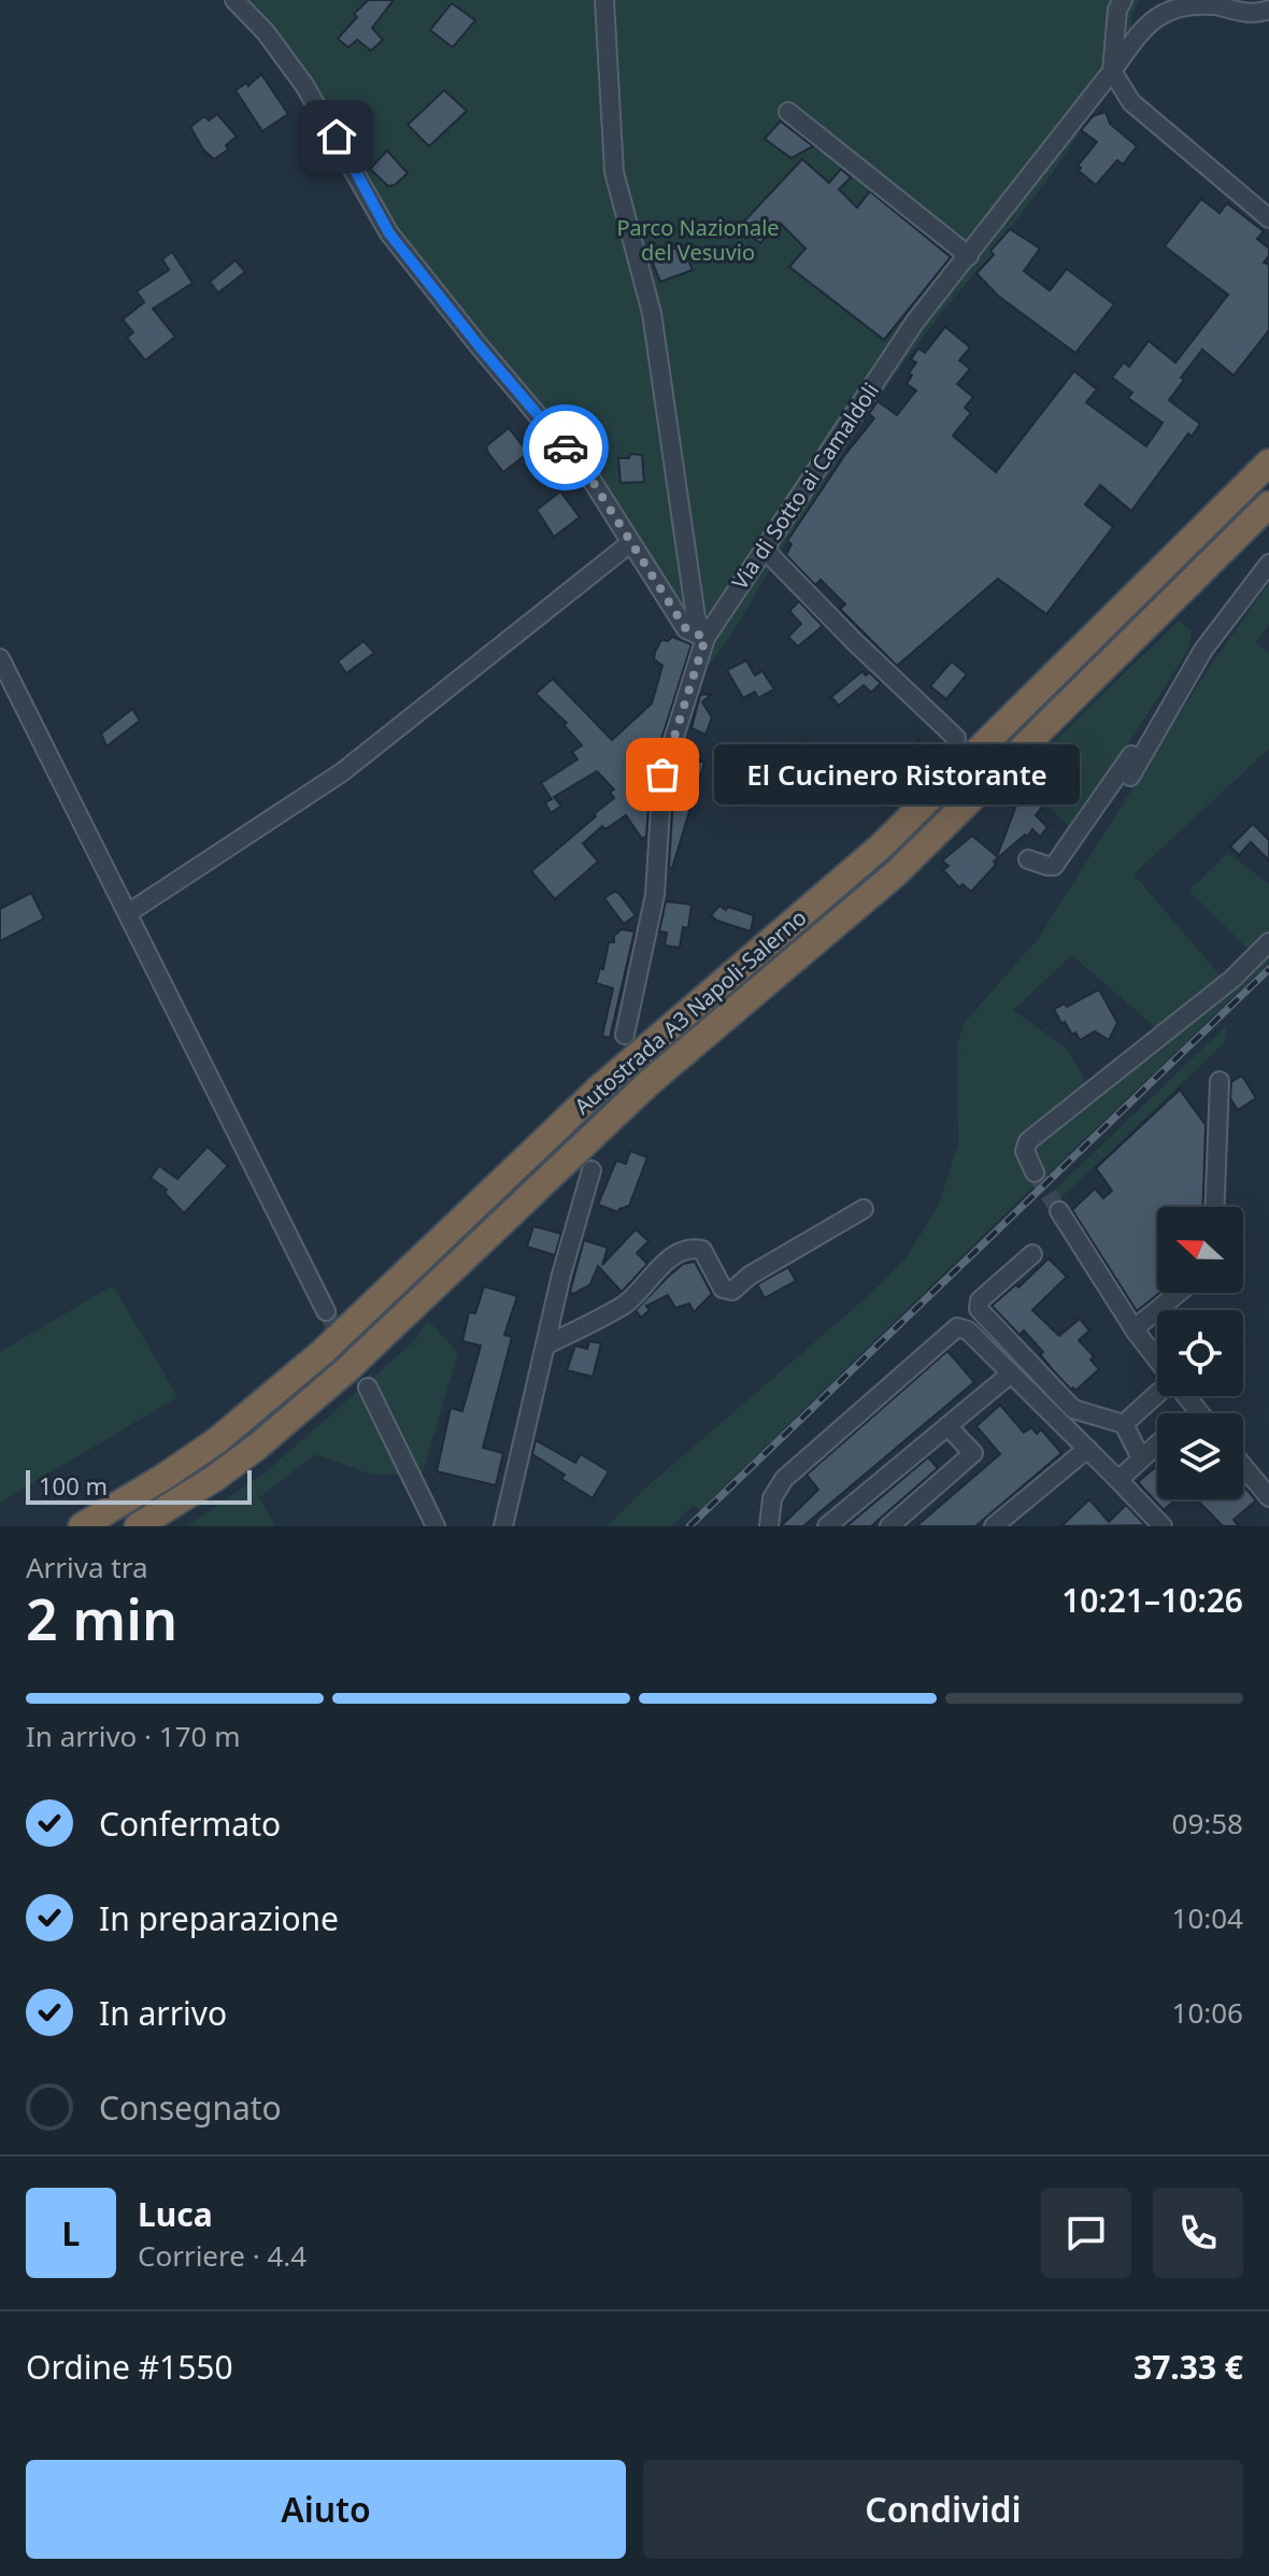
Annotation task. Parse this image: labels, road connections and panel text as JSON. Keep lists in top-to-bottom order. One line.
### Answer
{"streets":{"highway":["Autostrada A3 Napoli-Salerno"],"street":["Via di Sotto ai Camaldoli"]},"parks":["Parco Nazionale del Vesuvio"],"places":["El Cucinero Ristorante"],"scale_bar":"100 m","north":"left","page":{"bubble":"El Cucinero Ristorante","scale":"100 m","heading":["2 min","Arriva tra","10:21–10:26"],"panel":["Luca","Corriere · 4.4","Ordine #1550","37.33 €"],"bar":"In arrivo · 170 m","list":[["Confermato","09:58"],["In preparazione","10:04"],["In arrivo","10:06"],"Consegnato"],"round":"L","buttons":["Aiuto","Condividi"]}}
